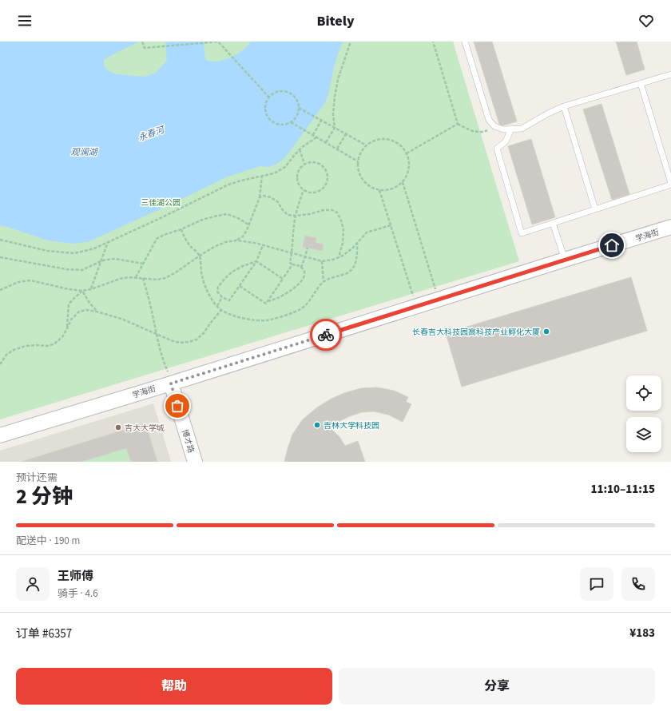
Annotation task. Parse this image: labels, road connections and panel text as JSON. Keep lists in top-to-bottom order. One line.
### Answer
{"streets":{"street":["学海街","博才路"]},"crossings":[["学海街","博才路"]],"water":["永春河","观澜湖"],"parks":["三佳湖公园"],"places":["长春吉大科技园高科技产业孵化大厦","吉林大学科技园","吉大大学城"],"page":{"header":"Bitely","heading":["2 分钟","预计还需","11:10–11:15"],"panel":["王师傅","骑手 · 4.6","订单 #6357","¥183"],"bar":"配送中 · 190 m","buttons":["帮助","分享"]}}
